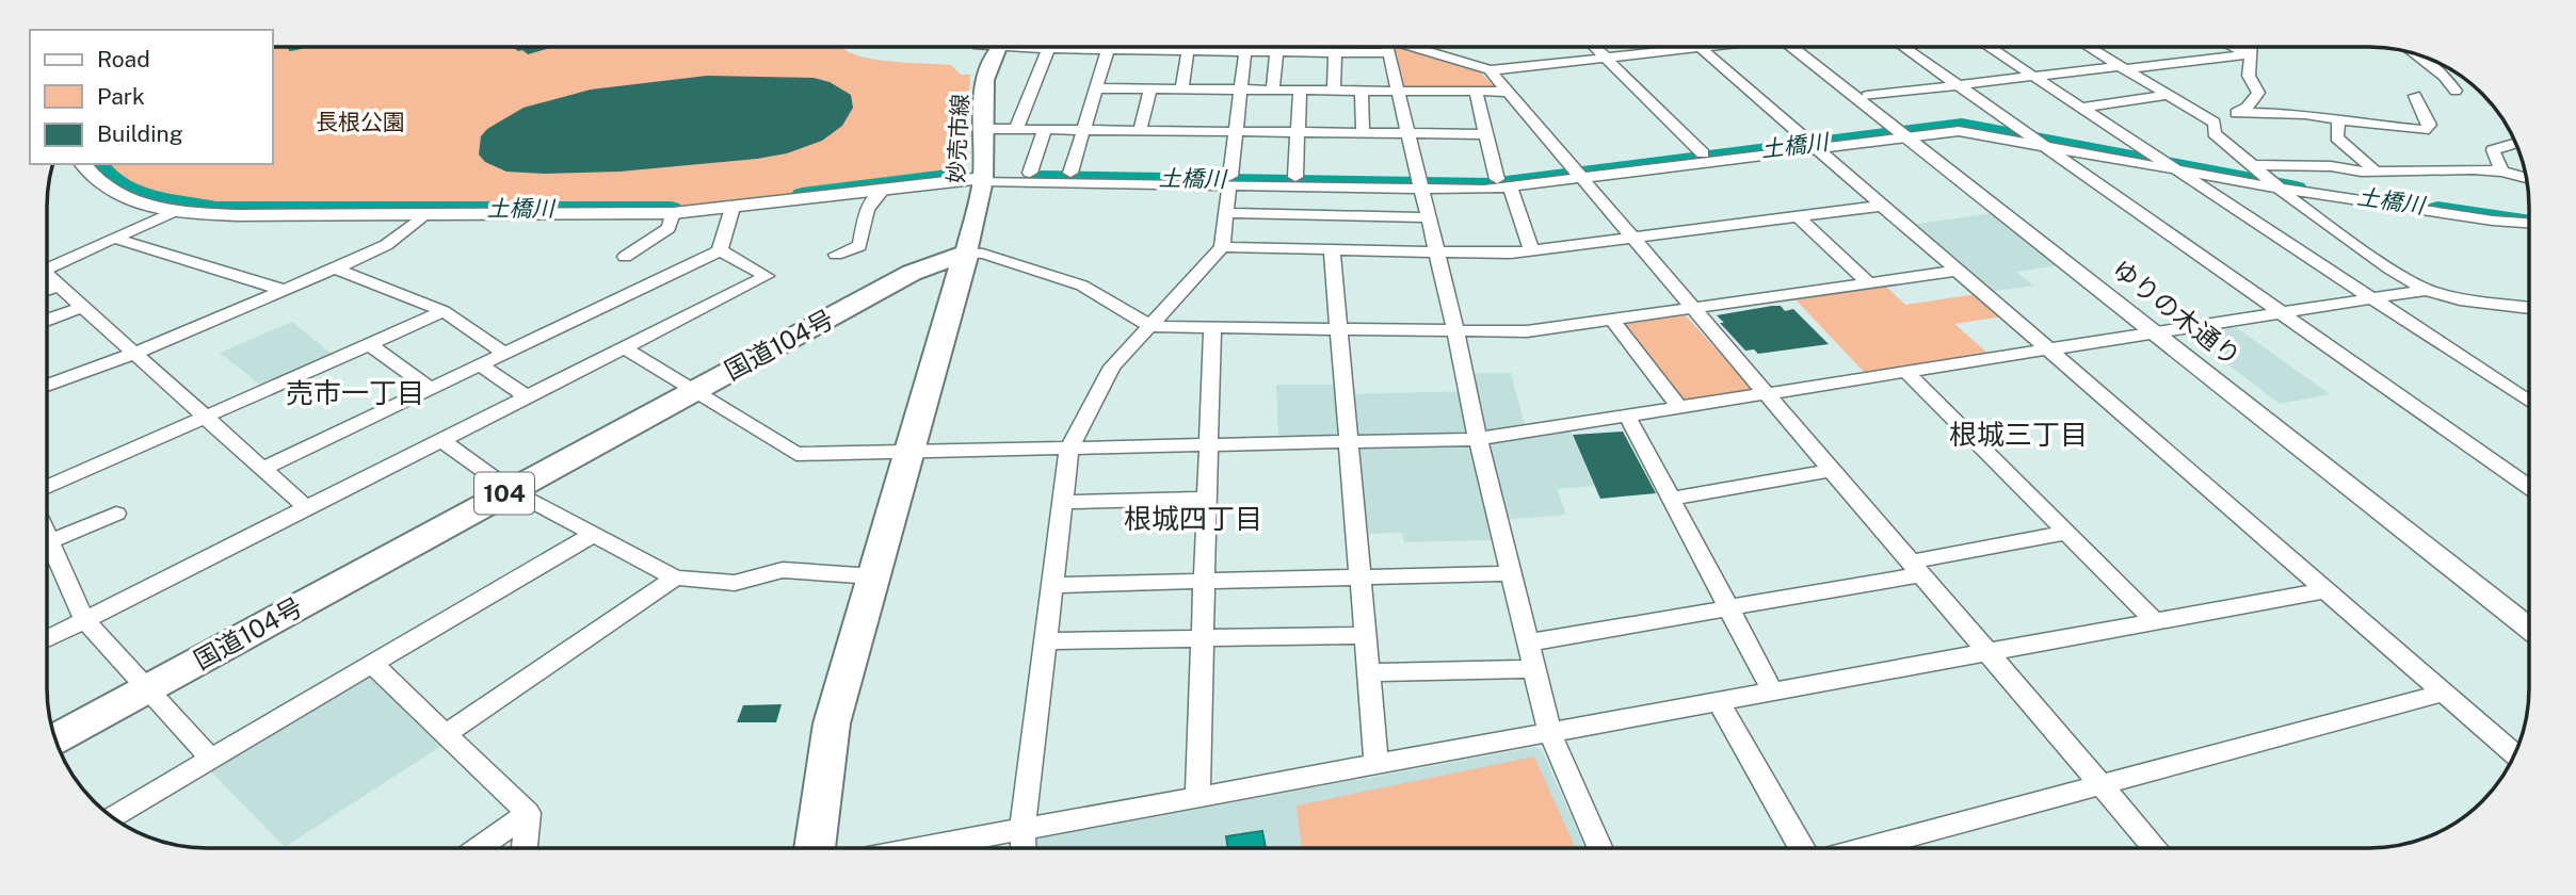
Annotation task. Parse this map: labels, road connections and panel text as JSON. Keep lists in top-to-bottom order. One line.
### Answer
{"streets":{"highway":["国道104号","104"],"main road":["妙売市線"],"street":["ゆりの木通り"]},"crossings":[["妙売市線","国道104号"]],"districts":["売市一丁目","根城三丁目","根城四丁目"],"water":["土橋川"],"parks":["長根公園"],"legend":["Road","Park","Building"]}
